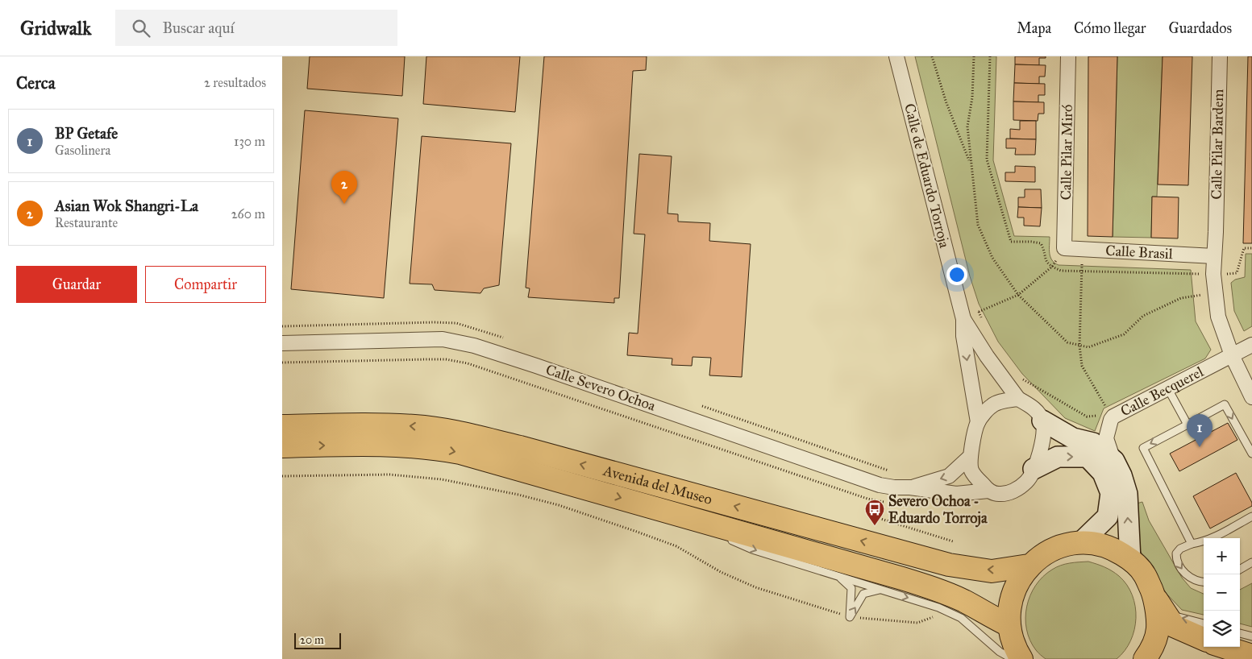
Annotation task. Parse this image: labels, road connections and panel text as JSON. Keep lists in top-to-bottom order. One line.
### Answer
{"streets":{"highway":["Avenida del Museo"],"street":["Calle Pilar Bardem","Calle Pilar Miró","Calle de Eduardo Torroja","Calle Brasil","Calle Severo Ochoa","Calle Becquerel"]},"crossings":[["Calle Pilar Bardem","Calle Brasil"],["Calle Pilar Bardem","Calle Becquerel"],["Calle Pilar Miró","Calle Brasil"],["Calle de Eduardo Torroja","Calle Severo Ochoa"],["Calle de Eduardo Torroja","Calle Becquerel"],["Calle Severo Ochoa","Calle Becquerel"]],"places":{"bus stop":["Severo Ochoa - Eduardo Torroja"]},"scale_bar":"20 m","page":{"header":"Gridwalk","search":"Buscar aquí","nav":["Mapa","Cómo llegar","Guardados"],"heading":["Cerca","2 resultados"],"list":[{"mark":"1","name":"BP Getafe","note":"Gasolinera","value":"130 m"},{"mark":"2","name":"Asian Wok Shangri-La","note":"Restaurante","value":"260 m"}],"pins":["2","1"],"buttons":["Guardar","Compartir"],"map_buttons":["+","−"],"scale":"20 m"}}
